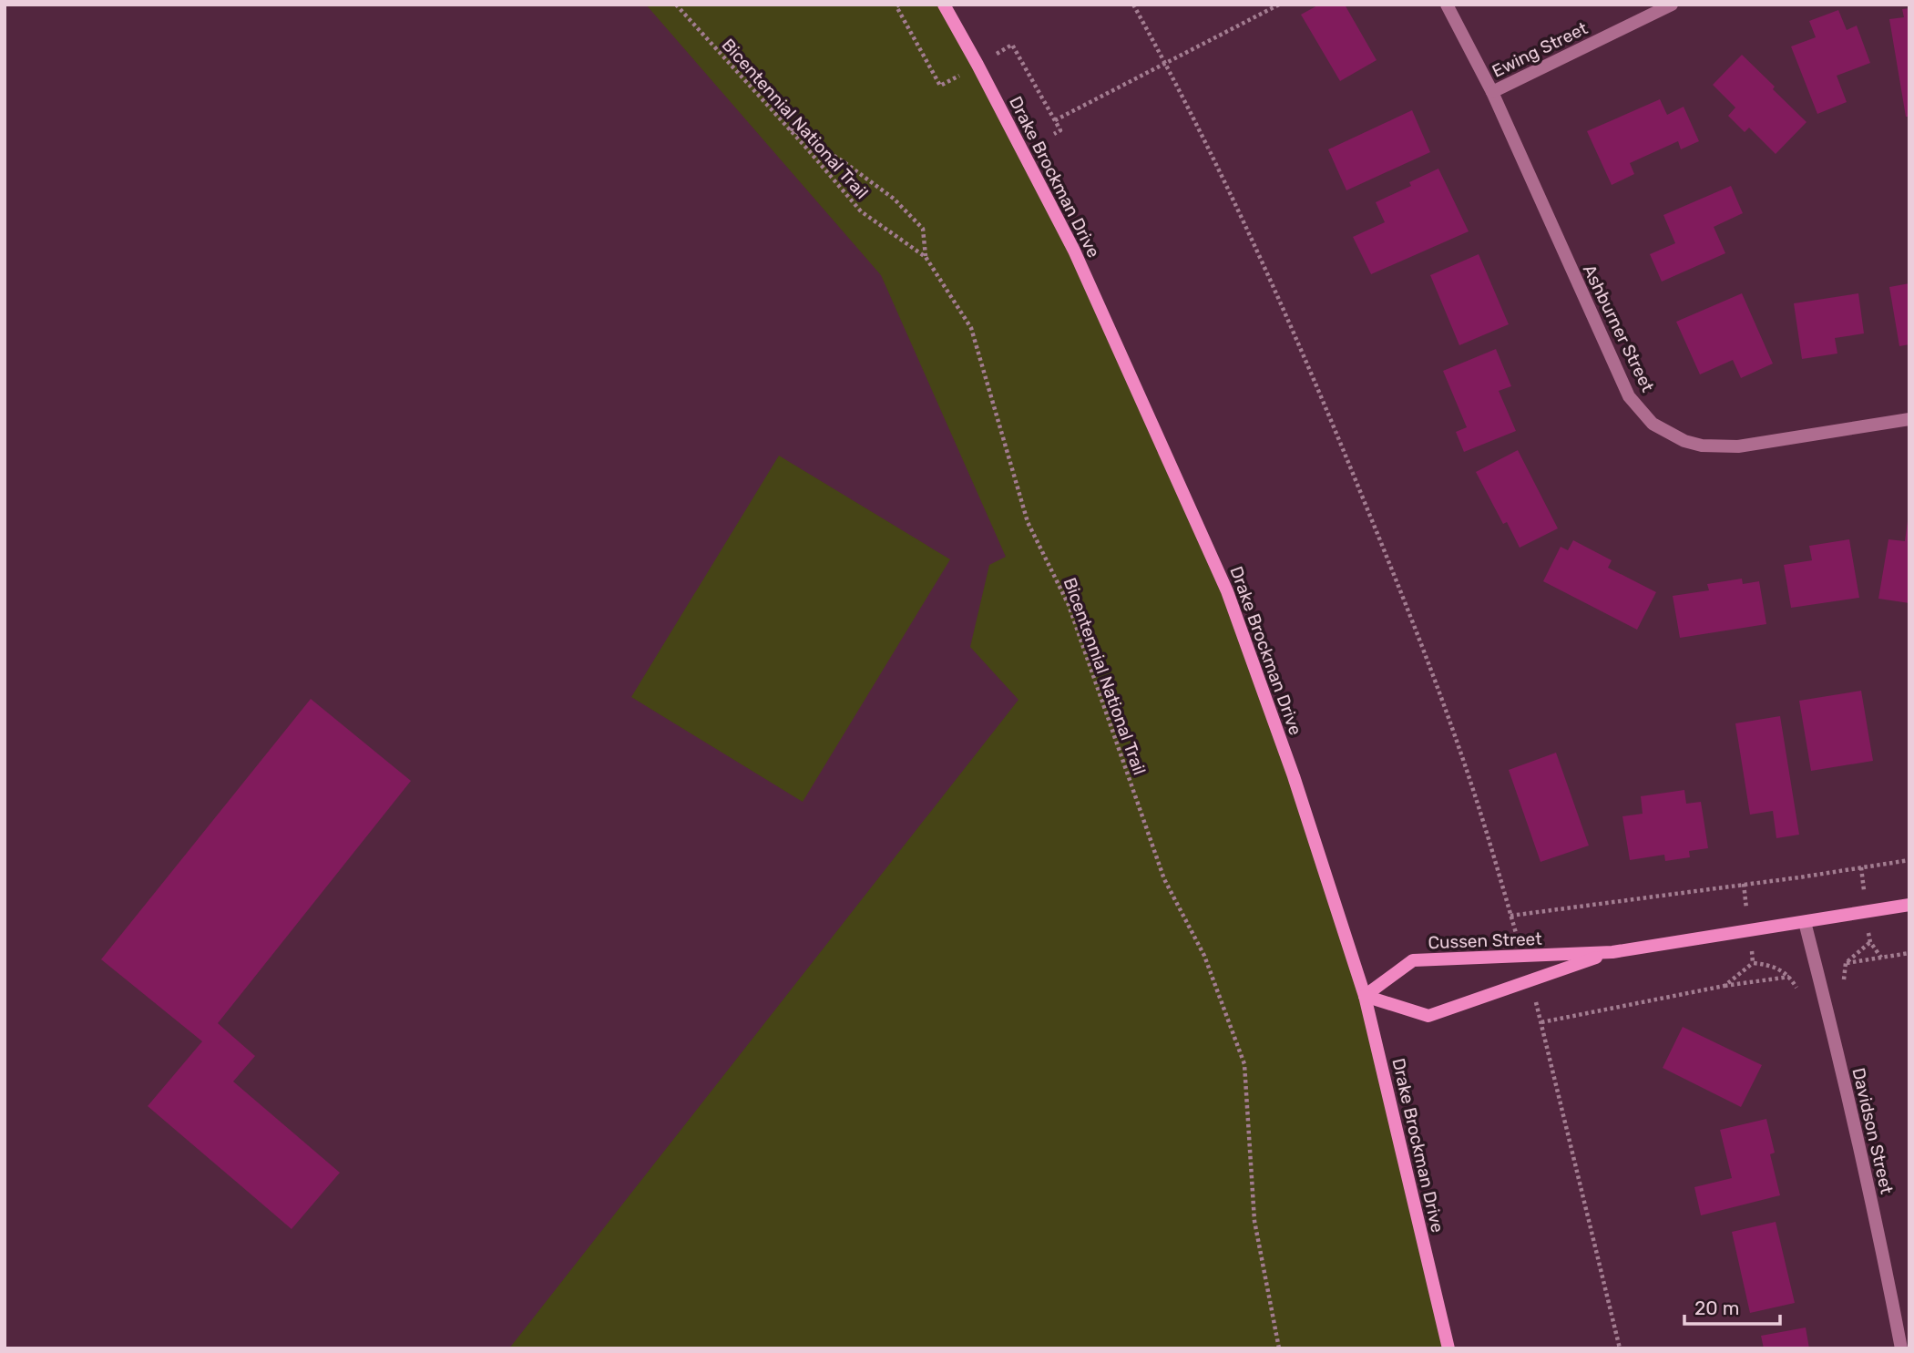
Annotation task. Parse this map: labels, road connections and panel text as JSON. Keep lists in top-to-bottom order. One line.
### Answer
{"streets":{"main road":["Drake Brockman Drive","Cussen Street"],"street":["Ewing Street","Ashburner Street","Davidson Street"],"path":["Bicentennial National Trail"]},"crossings":[["Ewing Street","Ashburner Street"],["Drake Brockman Drive","Cussen Street"],["Cussen Street","Davidson Street"]],"scale_bar":"20 m"}
